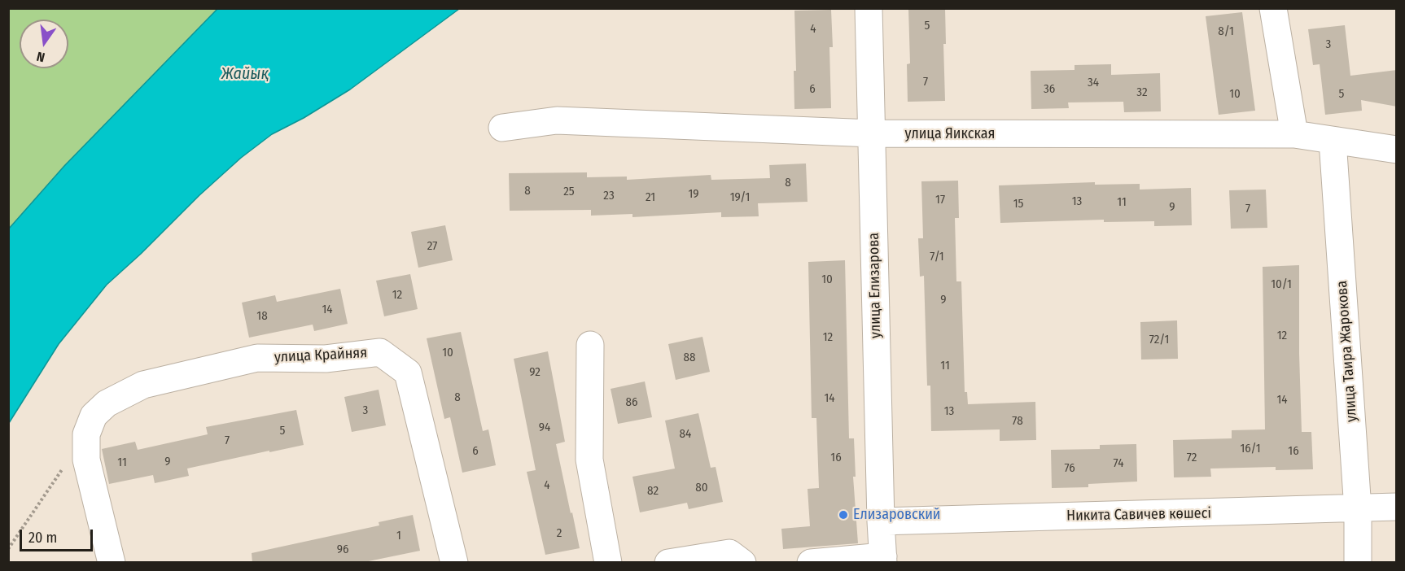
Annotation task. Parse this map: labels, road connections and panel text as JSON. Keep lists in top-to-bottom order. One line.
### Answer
{"streets":{"street":["улица Яикская","улица Елизарова","улица Таира Жарокова","улица Крайняя","Никита Савичев көшесі"]},"crossings":[["улица Яикская","улица Елизарова"],["улица Яикская","улица Таира Жарокова"],["улица Елизарова","Никита Савичев көшесі"],["улица Таира Жарокова","Никита Савичев көшесі"]],"water":["Жайық"],"places":["Елизаровский"],"house_numbers":["5","4","8/1","3","7","34","6","36","32","10","5","8","8","25","19","23","21","19/1","17","13","11","15","9","7","27","7/1","10","10/1","12","9","14","18","12","12","72/1","10","88","11","92","8","14","14","86","3","13","78","94","5","84","7","16/1","6","16","16","72","9","11","74","76","4","80","82","2","1","96"],"scale_bar":"20 m","north":"bottom"}
